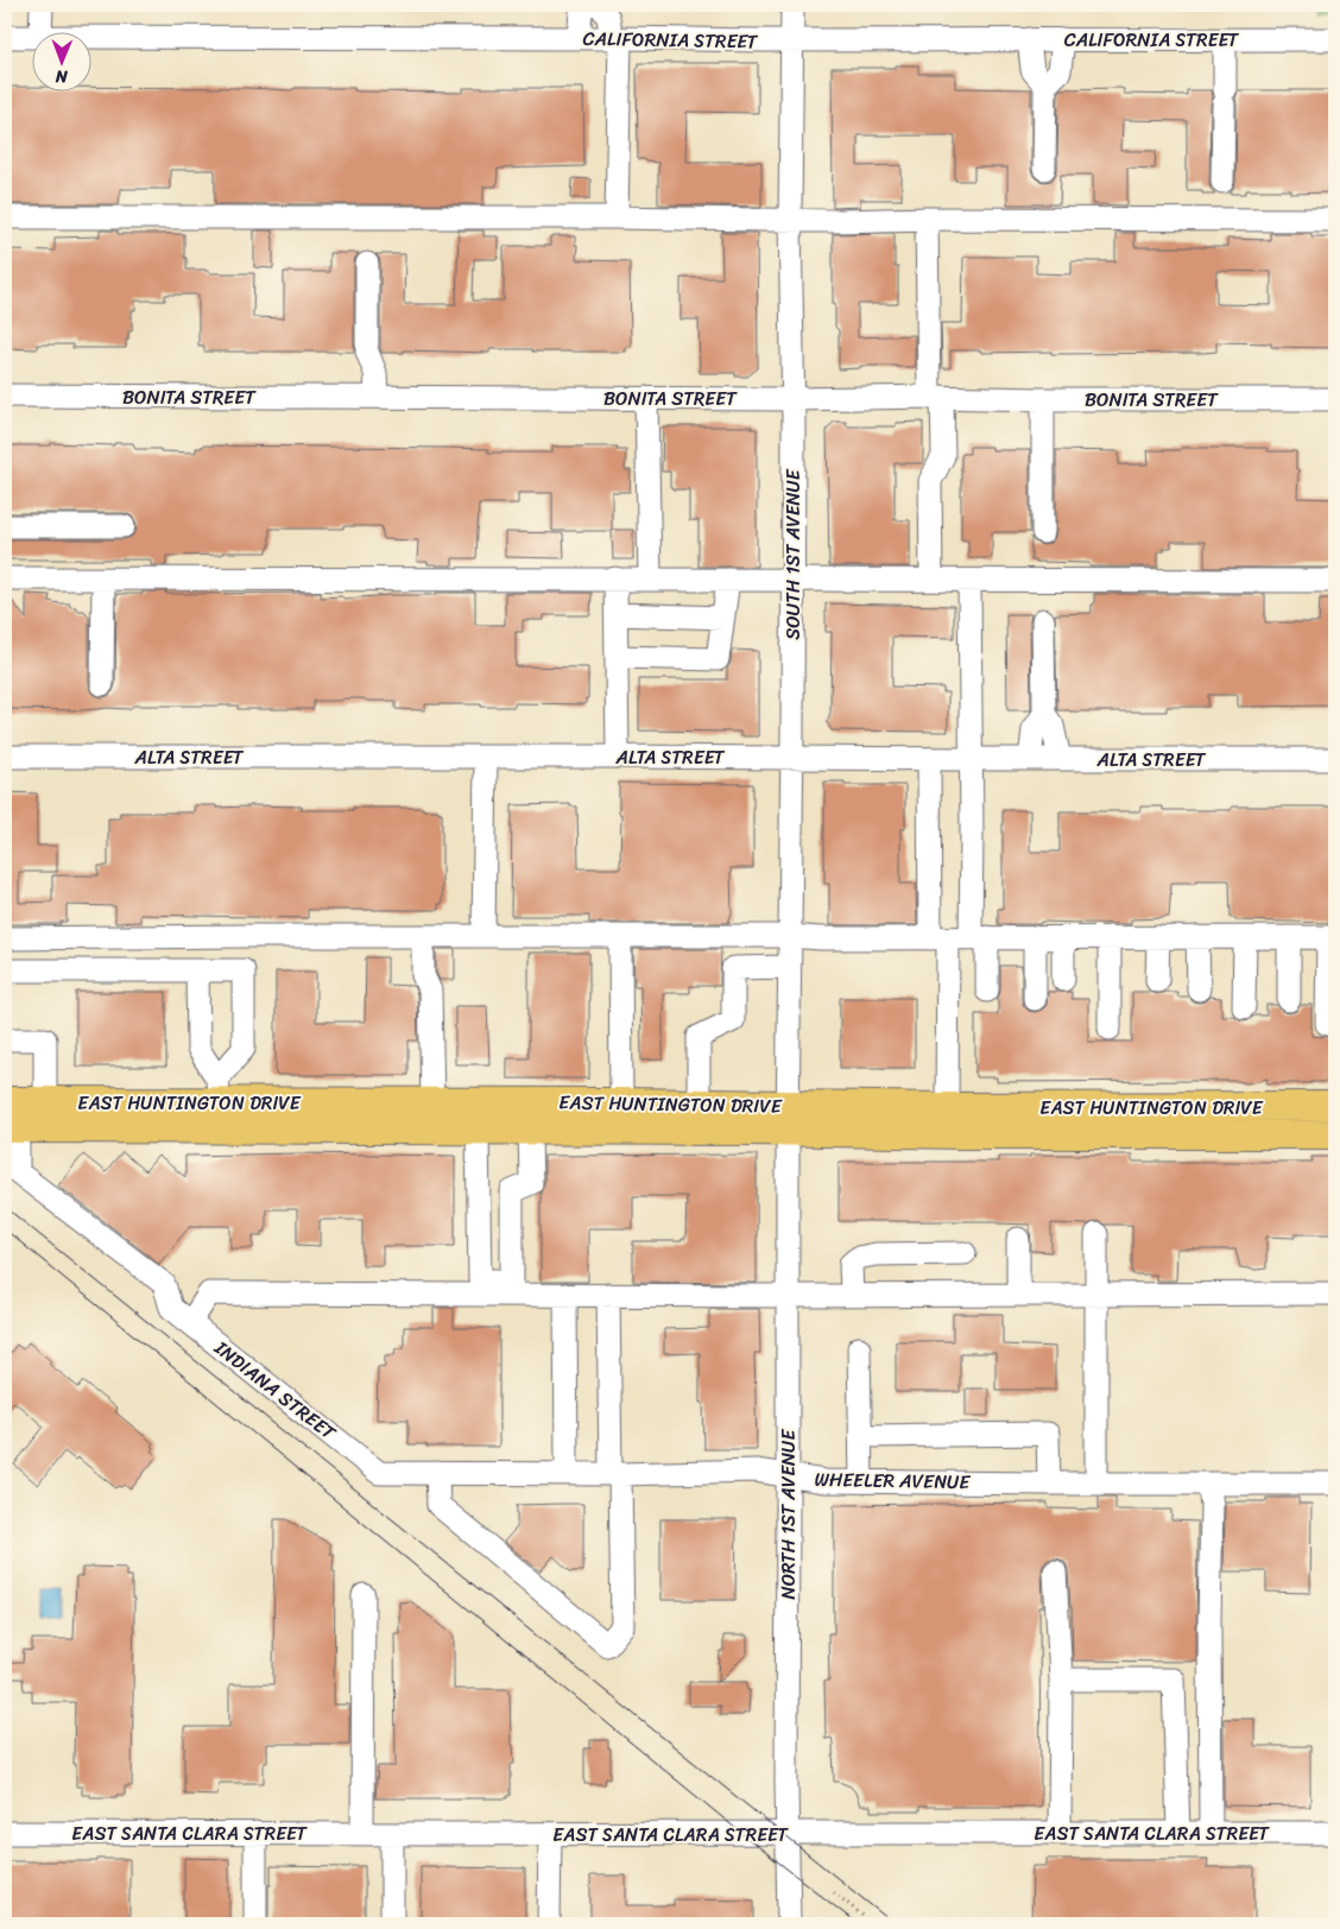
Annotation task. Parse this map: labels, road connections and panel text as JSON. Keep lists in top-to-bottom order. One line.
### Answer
{"streets":{"main road":["EAST HUNTINGTON DRIVE"],"street":["CALIFORNIA STREET","BONITA STREET","SOUTH 1ST AVENUE","ALTA STREET","INDIANA STREET","WHEELER AVENUE","NORTH 1ST AVENUE","EAST SANTA CLARA STREET"]},"crossings":[["CALIFORNIA STREET","SOUTH 1ST AVENUE"],["BONITA STREET","SOUTH 1ST AVENUE"],["SOUTH 1ST AVENUE","ALTA STREET"],["SOUTH 1ST AVENUE","EAST HUNTINGTON DRIVE"],["SOUTH 1ST AVENUE","NORTH 1ST AVENUE"],["EAST HUNTINGTON DRIVE","INDIANA STREET"],["EAST HUNTINGTON DRIVE","NORTH 1ST AVENUE"],["INDIANA STREET","WHEELER AVENUE"],["WHEELER AVENUE","NORTH 1ST AVENUE"],["NORTH 1ST AVENUE","EAST SANTA CLARA STREET"]],"north":"bottom"}
